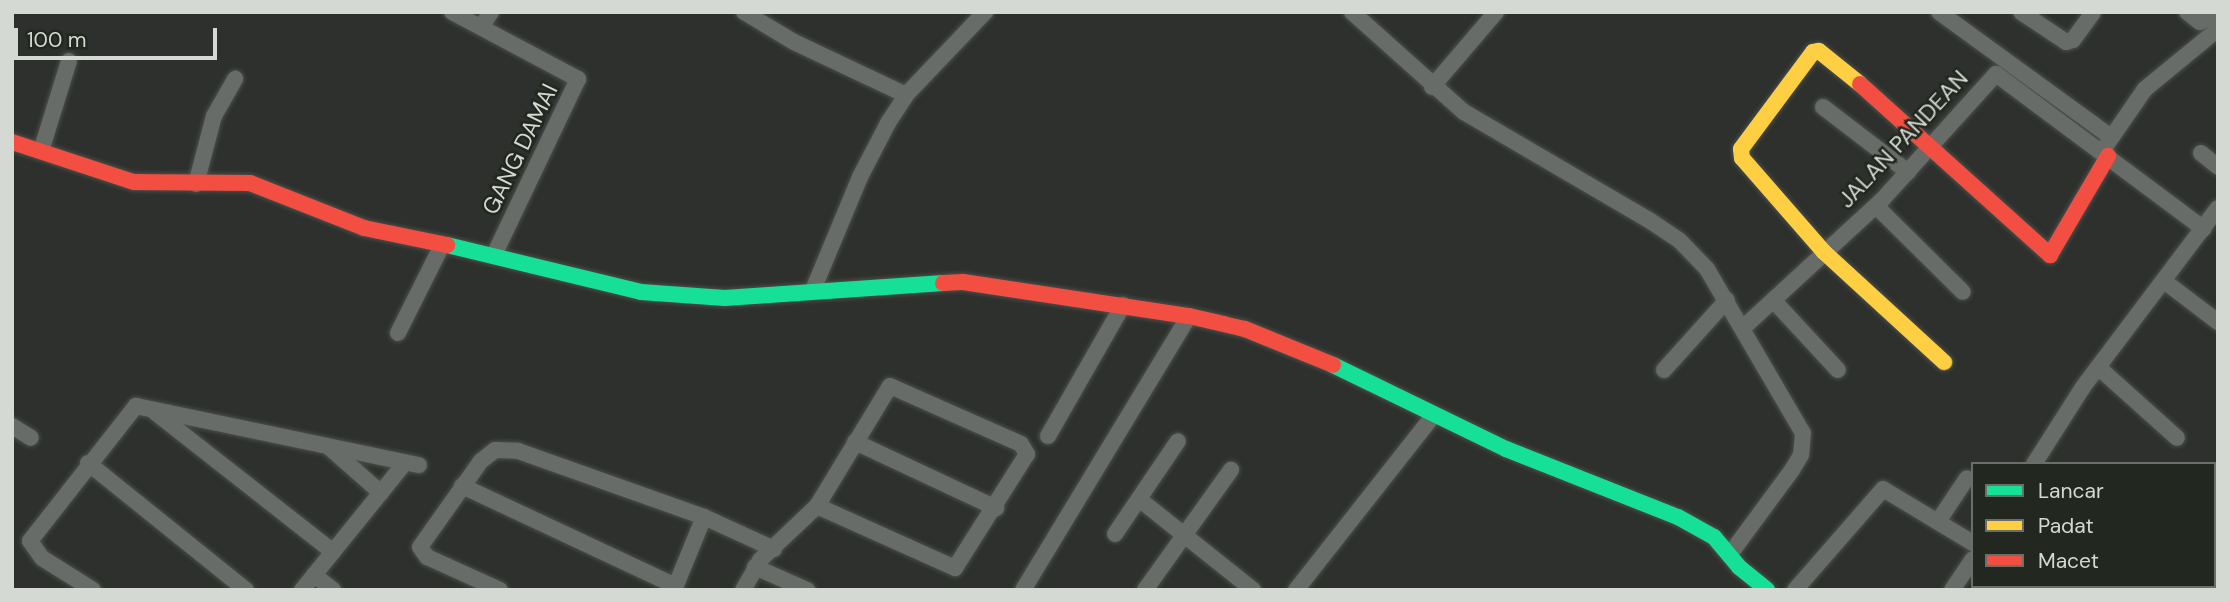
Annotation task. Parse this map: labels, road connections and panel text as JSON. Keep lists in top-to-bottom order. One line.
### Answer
{"streets":{"street":["JALAN PANDEAN","GANG DAMAI"]},"legend":["Lancar","Padat","Macet"],"scale_bar":"100 m"}
